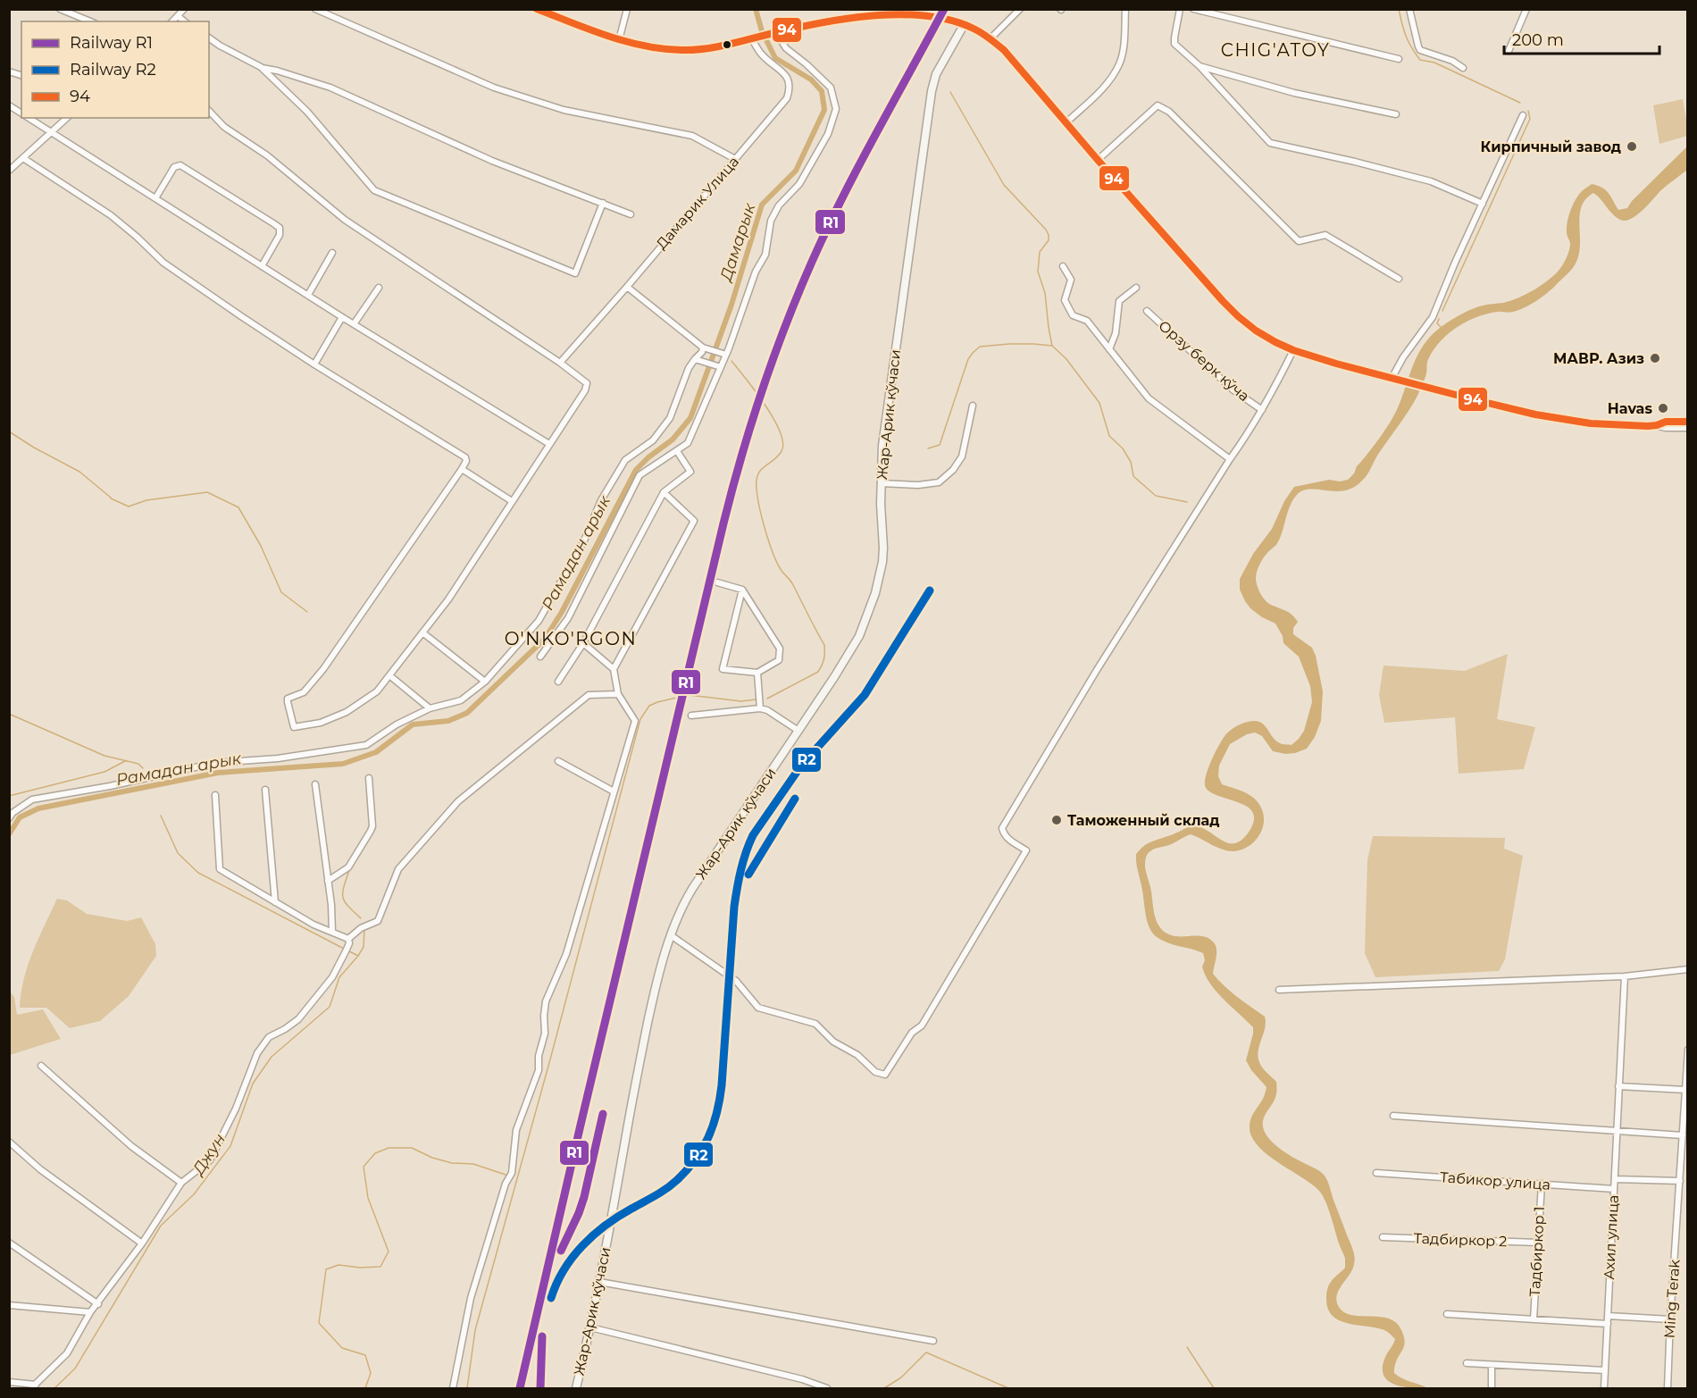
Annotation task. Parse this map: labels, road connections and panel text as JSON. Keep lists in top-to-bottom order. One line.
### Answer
{"streets":{"main road":["Жар-Арик кўчаси"],"street":["Дамарик Улица","Орзу берк кўча","Табикор улица","Ахил улица","Тадбиркор 2","Тадбиркор 1","Ming Terak"]},"crossings":[["Табикор улица","Ахил улица"],["Табикор улица","Тадбиркор 1"],["Тадбиркор 2","Тадбиркор 1"]],"districts":["CHIG'ATOY","O'NKO'RGON"],"water":["Дамарык","Рамадан арык","Джун"],"places":["Кирпичный завод","МАВР. Азиз","Havas","Таможенный склад"],"lines":["rail line R1","transit line 94","rail line R2"],"legend":["Railway R1","Railway R2","94"],"scale_bar":"200 m"}
